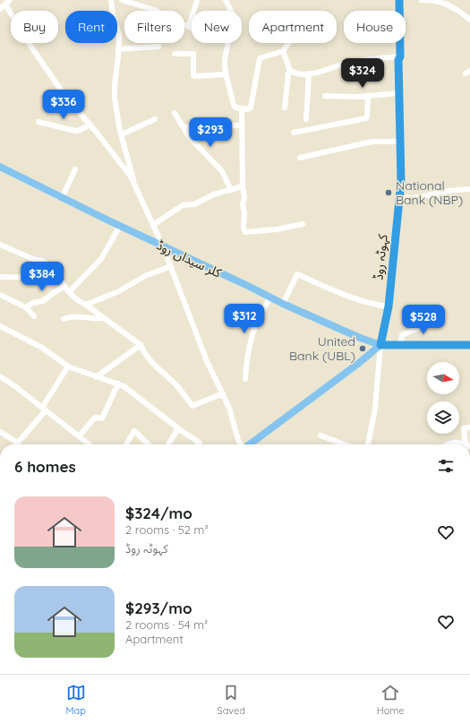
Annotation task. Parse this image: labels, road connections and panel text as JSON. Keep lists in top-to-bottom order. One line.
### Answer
{"streets":{"highway":["کہوٹہ روڈ"],"main road":["کلر سیداں روڈ"]},"crossings":[["کہوٹہ روڈ","کلر سیداں روڈ"]],"places":["National Bank (NBP)","United Bank (UBL)"],"north":"right","page":{"chip":["Buy","Rent","Filters","New","Apartment","House"],"price":["$324","$336","$293","$384","$312","$528"],"heading":"6 homes","list":[{"name":"$324/mo","note":"2 rooms · 52 m² · کہوٹہ روڈ"},{"name":"$293/mo","note":"2 rooms · 54 m² · Apartment"}],"tabs":["Map","Saved","Home"]}}
